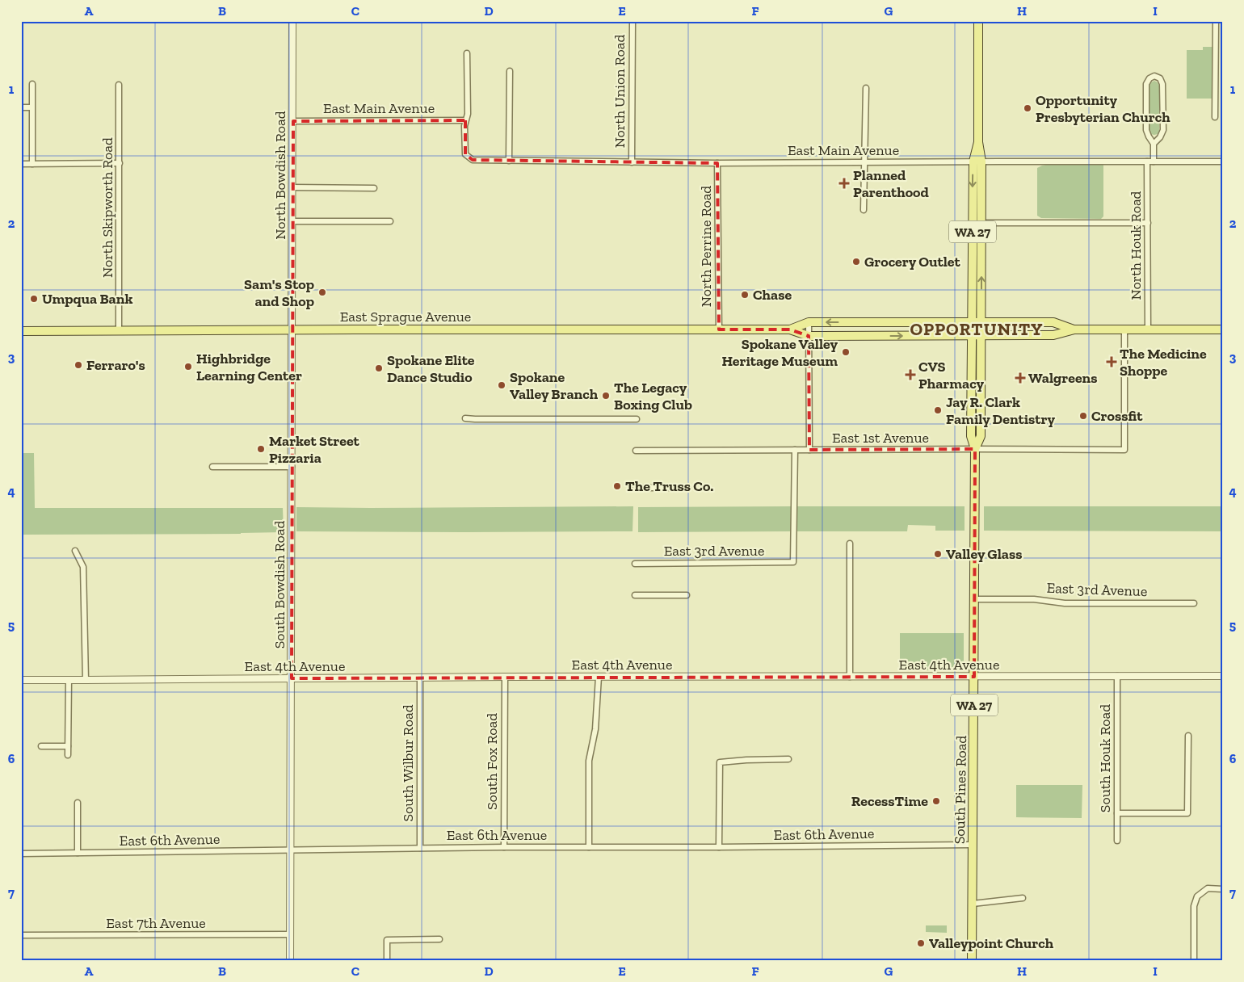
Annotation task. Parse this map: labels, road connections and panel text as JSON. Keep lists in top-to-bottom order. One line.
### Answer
{"streets":{"main road":["WA 27","East Sprague Avenue","South Pines Road"],"street":["North Union Road","East Main Avenue","North Bowdish Road","North Skipworth Road","North Houk Road","North Perrine Road","East 1st Avenue","East 3rd Avenue","South Bowdish Road","East 4th Avenue","South Houk Road","South Fox Road","South Wilbur Road","East 6th Avenue","East 7th Avenue"]},"crossings":[["North Union Road","East Main Avenue"],["East Main Avenue","North Bowdish Road"],["East Main Avenue","WA 27"],["East Main Avenue","North Houk Road"],["East Main Avenue","North Perrine Road"],["North Bowdish Road","East Sprague Avenue"],["North Bowdish Road","South Bowdish Road"],["North Skipworth Road","East Sprague Avenue"],["WA 27","East Sprague Avenue"],["WA 27","South Pines Road"],["North Houk Road","East Sprague Avenue"],["North Perrine Road","East Sprague Avenue"],["East Sprague Avenue","East 1st Avenue"],["East Sprague Avenue","South Bowdish Road"],["East Sprague Avenue","South Pines Road"],["East 1st Avenue","East 3rd Avenue"],["East 1st Avenue","South Pines Road"],["East 3rd Avenue","South Pines Road"],["South Bowdish Road","East 4th Avenue"],["South Bowdish Road","East 6th Avenue"],["South Bowdish Road","East 7th Avenue"],["East 4th Avenue","South Houk Road"],["East 4th Avenue","South Fox Road"],["East 4th Avenue","South Wilbur Road"],["East 4th Avenue","South Pines Road"],["South Fox Road","East 6th Avenue"],["South Wilbur Road","East 6th Avenue"],["South Pines Road","East 6th Avenue"]],"districts":["OPPORTUNITY"],"places":{"other":["Opportunity Presbyterian Church","Grocery Outlet","Sam's Stop and Shop","Chase","Umpqua Bank","Spokane Valley Heritage Museum","Ferraro's","Highbridge Learning Center","Spokane Elite Dance Studio","Spokane Valley Branch","The Legacy Boxing Club","Jay R. Clark Family Dentistry","Crossfit","Market Street Pizzaria","The Truss Co.","Valley Glass","RecessTime","Valleypoint Church"],"health":["Planned Parenthood","The Medicine Shoppe","CVS Pharmacy","Walgreens"]},"grid":{"columns":["A","B","C","D","E","F","G","H","I"],"rows":["1","2","3","4","5","6","7"]}}
